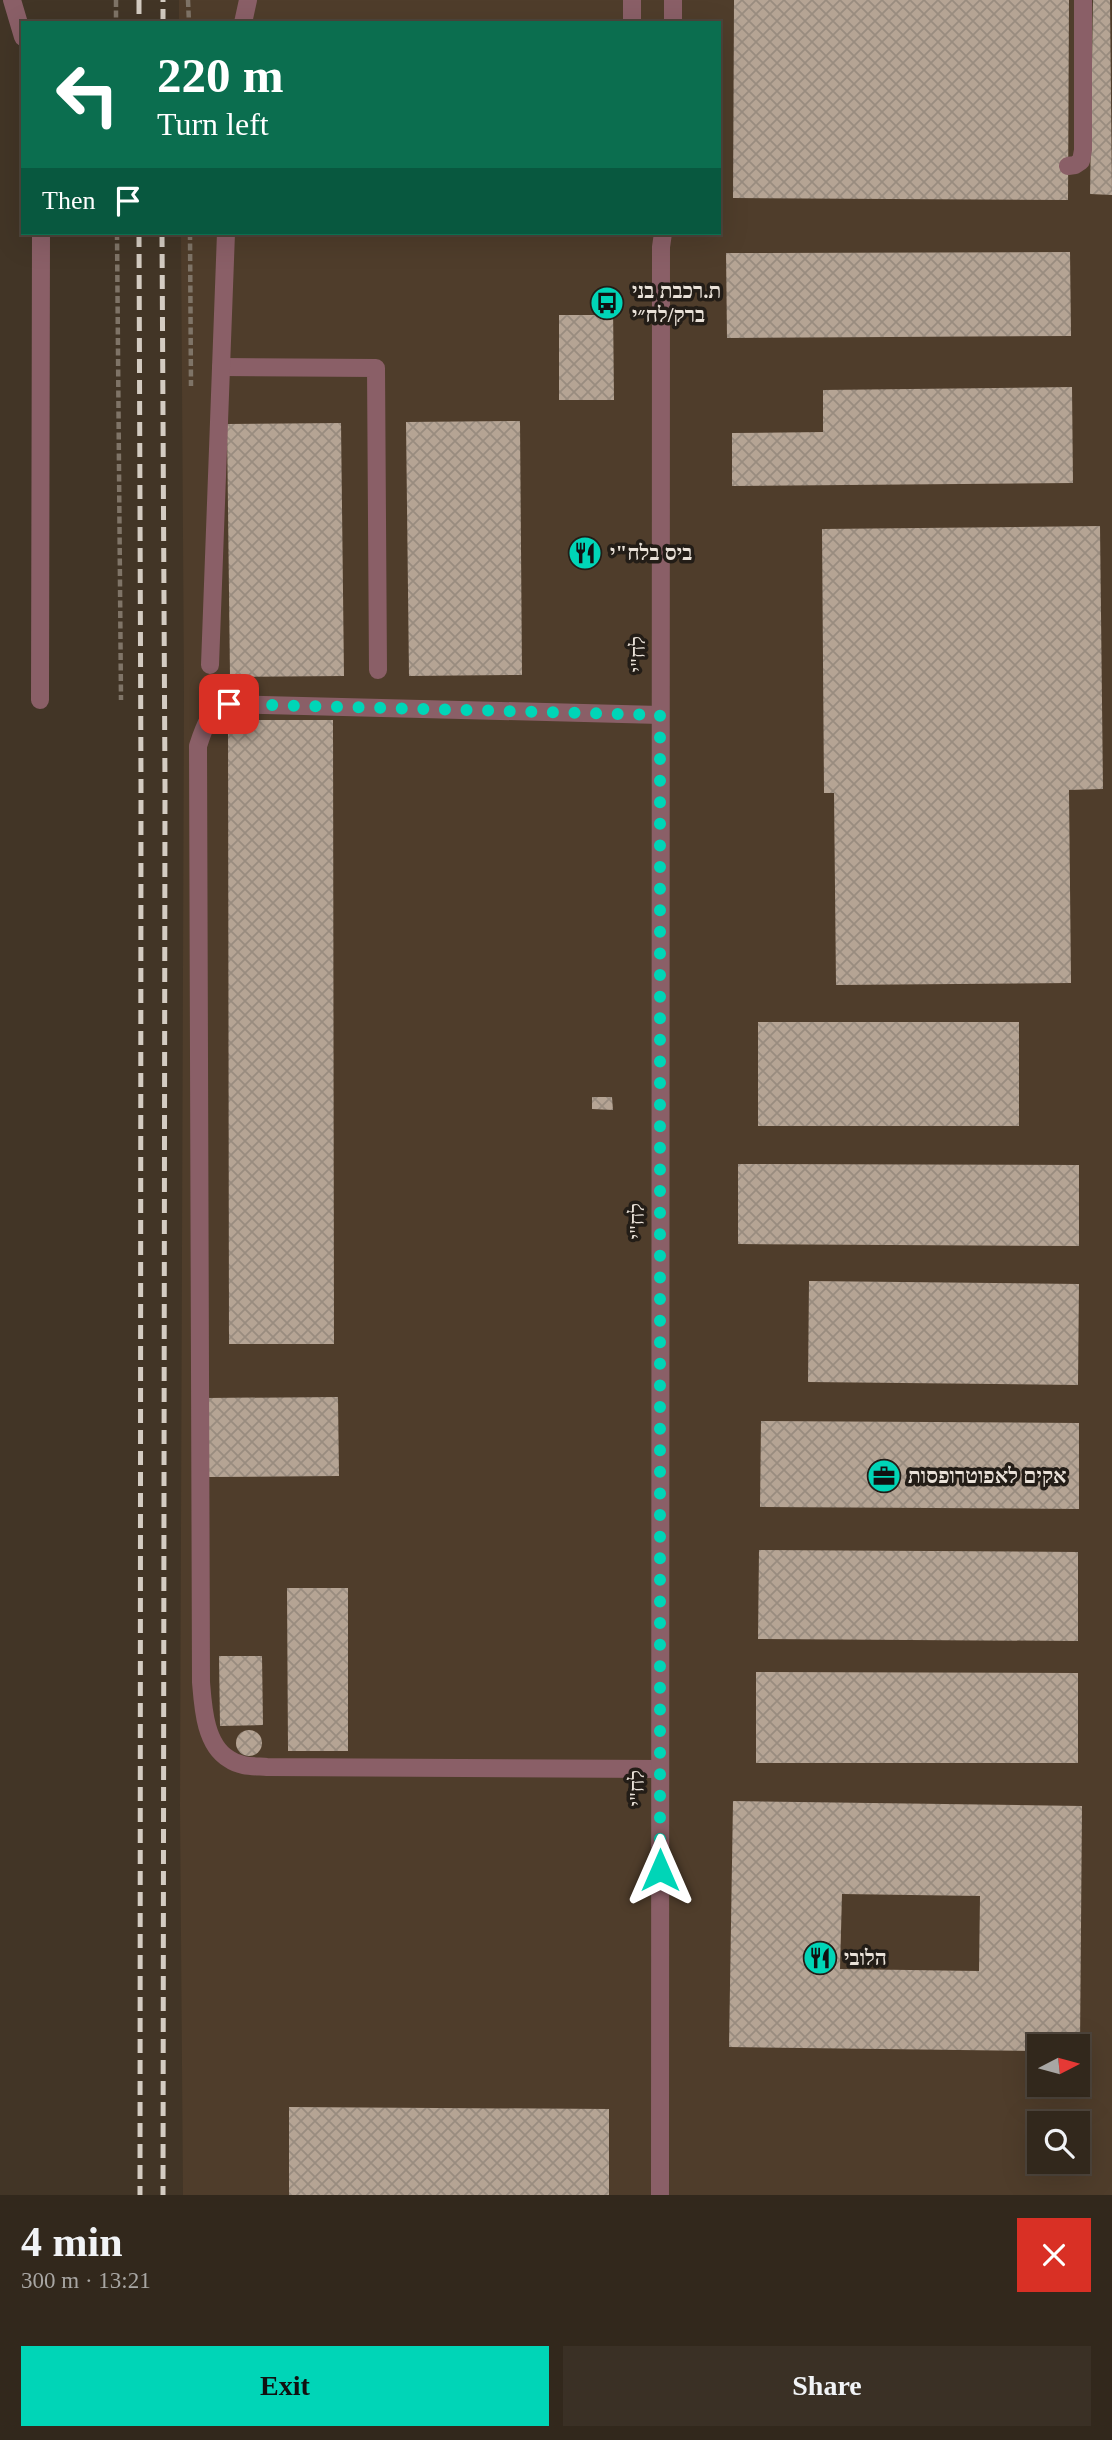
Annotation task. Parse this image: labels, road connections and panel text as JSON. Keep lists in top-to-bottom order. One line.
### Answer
{"streets":{"street":["לח\"י"]},"places":{"bus stop":["ת.רכבת בני ברק/לח״י"],"restaurant":["ביס בלח\"י","הלובי"],"office":["אקים לאפוטרופסות"]},"north":"right","page":{"turn":["220 m","Turn left"],"then":"Then","heading":["4 min","300 m · 13:21"],"buttons":["Exit","Share"]}}
